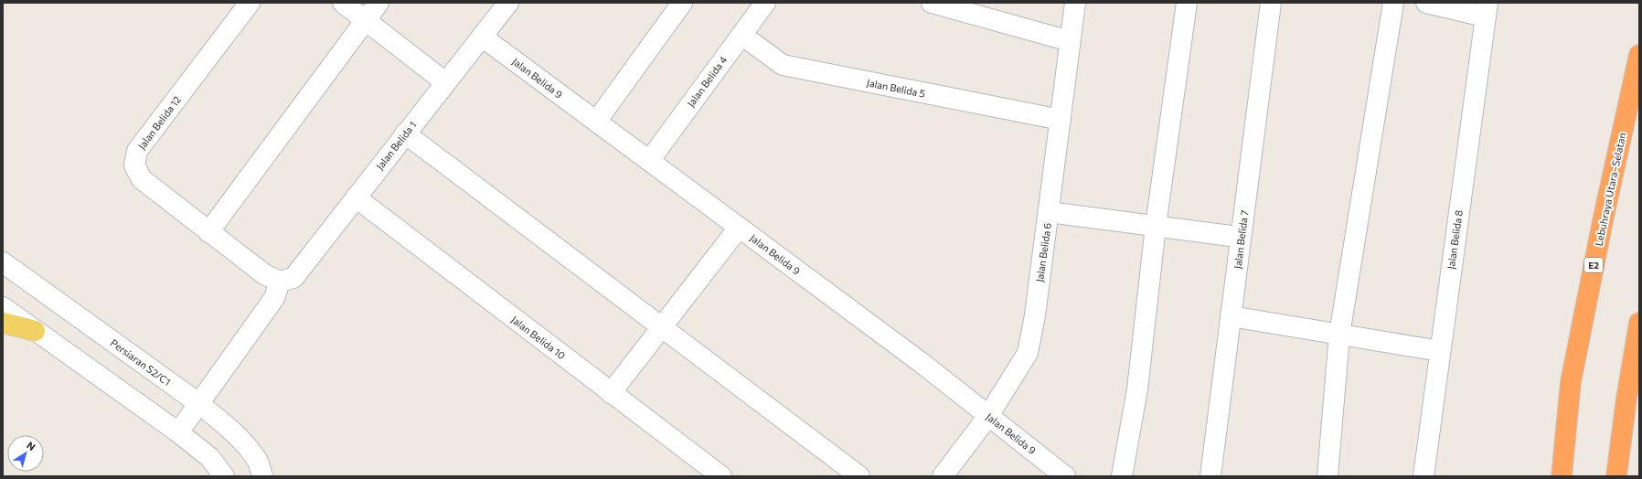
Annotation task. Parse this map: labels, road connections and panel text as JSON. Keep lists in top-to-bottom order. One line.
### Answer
{"streets":{"highway":["Lebuhraya Utara–Selatan","E2"],"street":["Jalan Belida 9","Jalan Belida 4","Jalan Belida 5","Jalan Belida 12","Jalan Belida 1","Jalan Belida 7","Jalan Belida 8","Jalan Belida 6","Jalan Belida 10","Persiaran S2/C1"]},"crossings":[["Jalan Belida 9","Jalan Belida 4"],["Jalan Belida 9","Jalan Belida 1"],["Jalan Belida 9","Jalan Belida 6"],["Jalan Belida 4","Jalan Belida 5"],["Jalan Belida 5","Jalan Belida 6"],["Jalan Belida 12","Jalan Belida 1"],["Jalan Belida 1","Jalan Belida 10"]],"north":"top right"}
